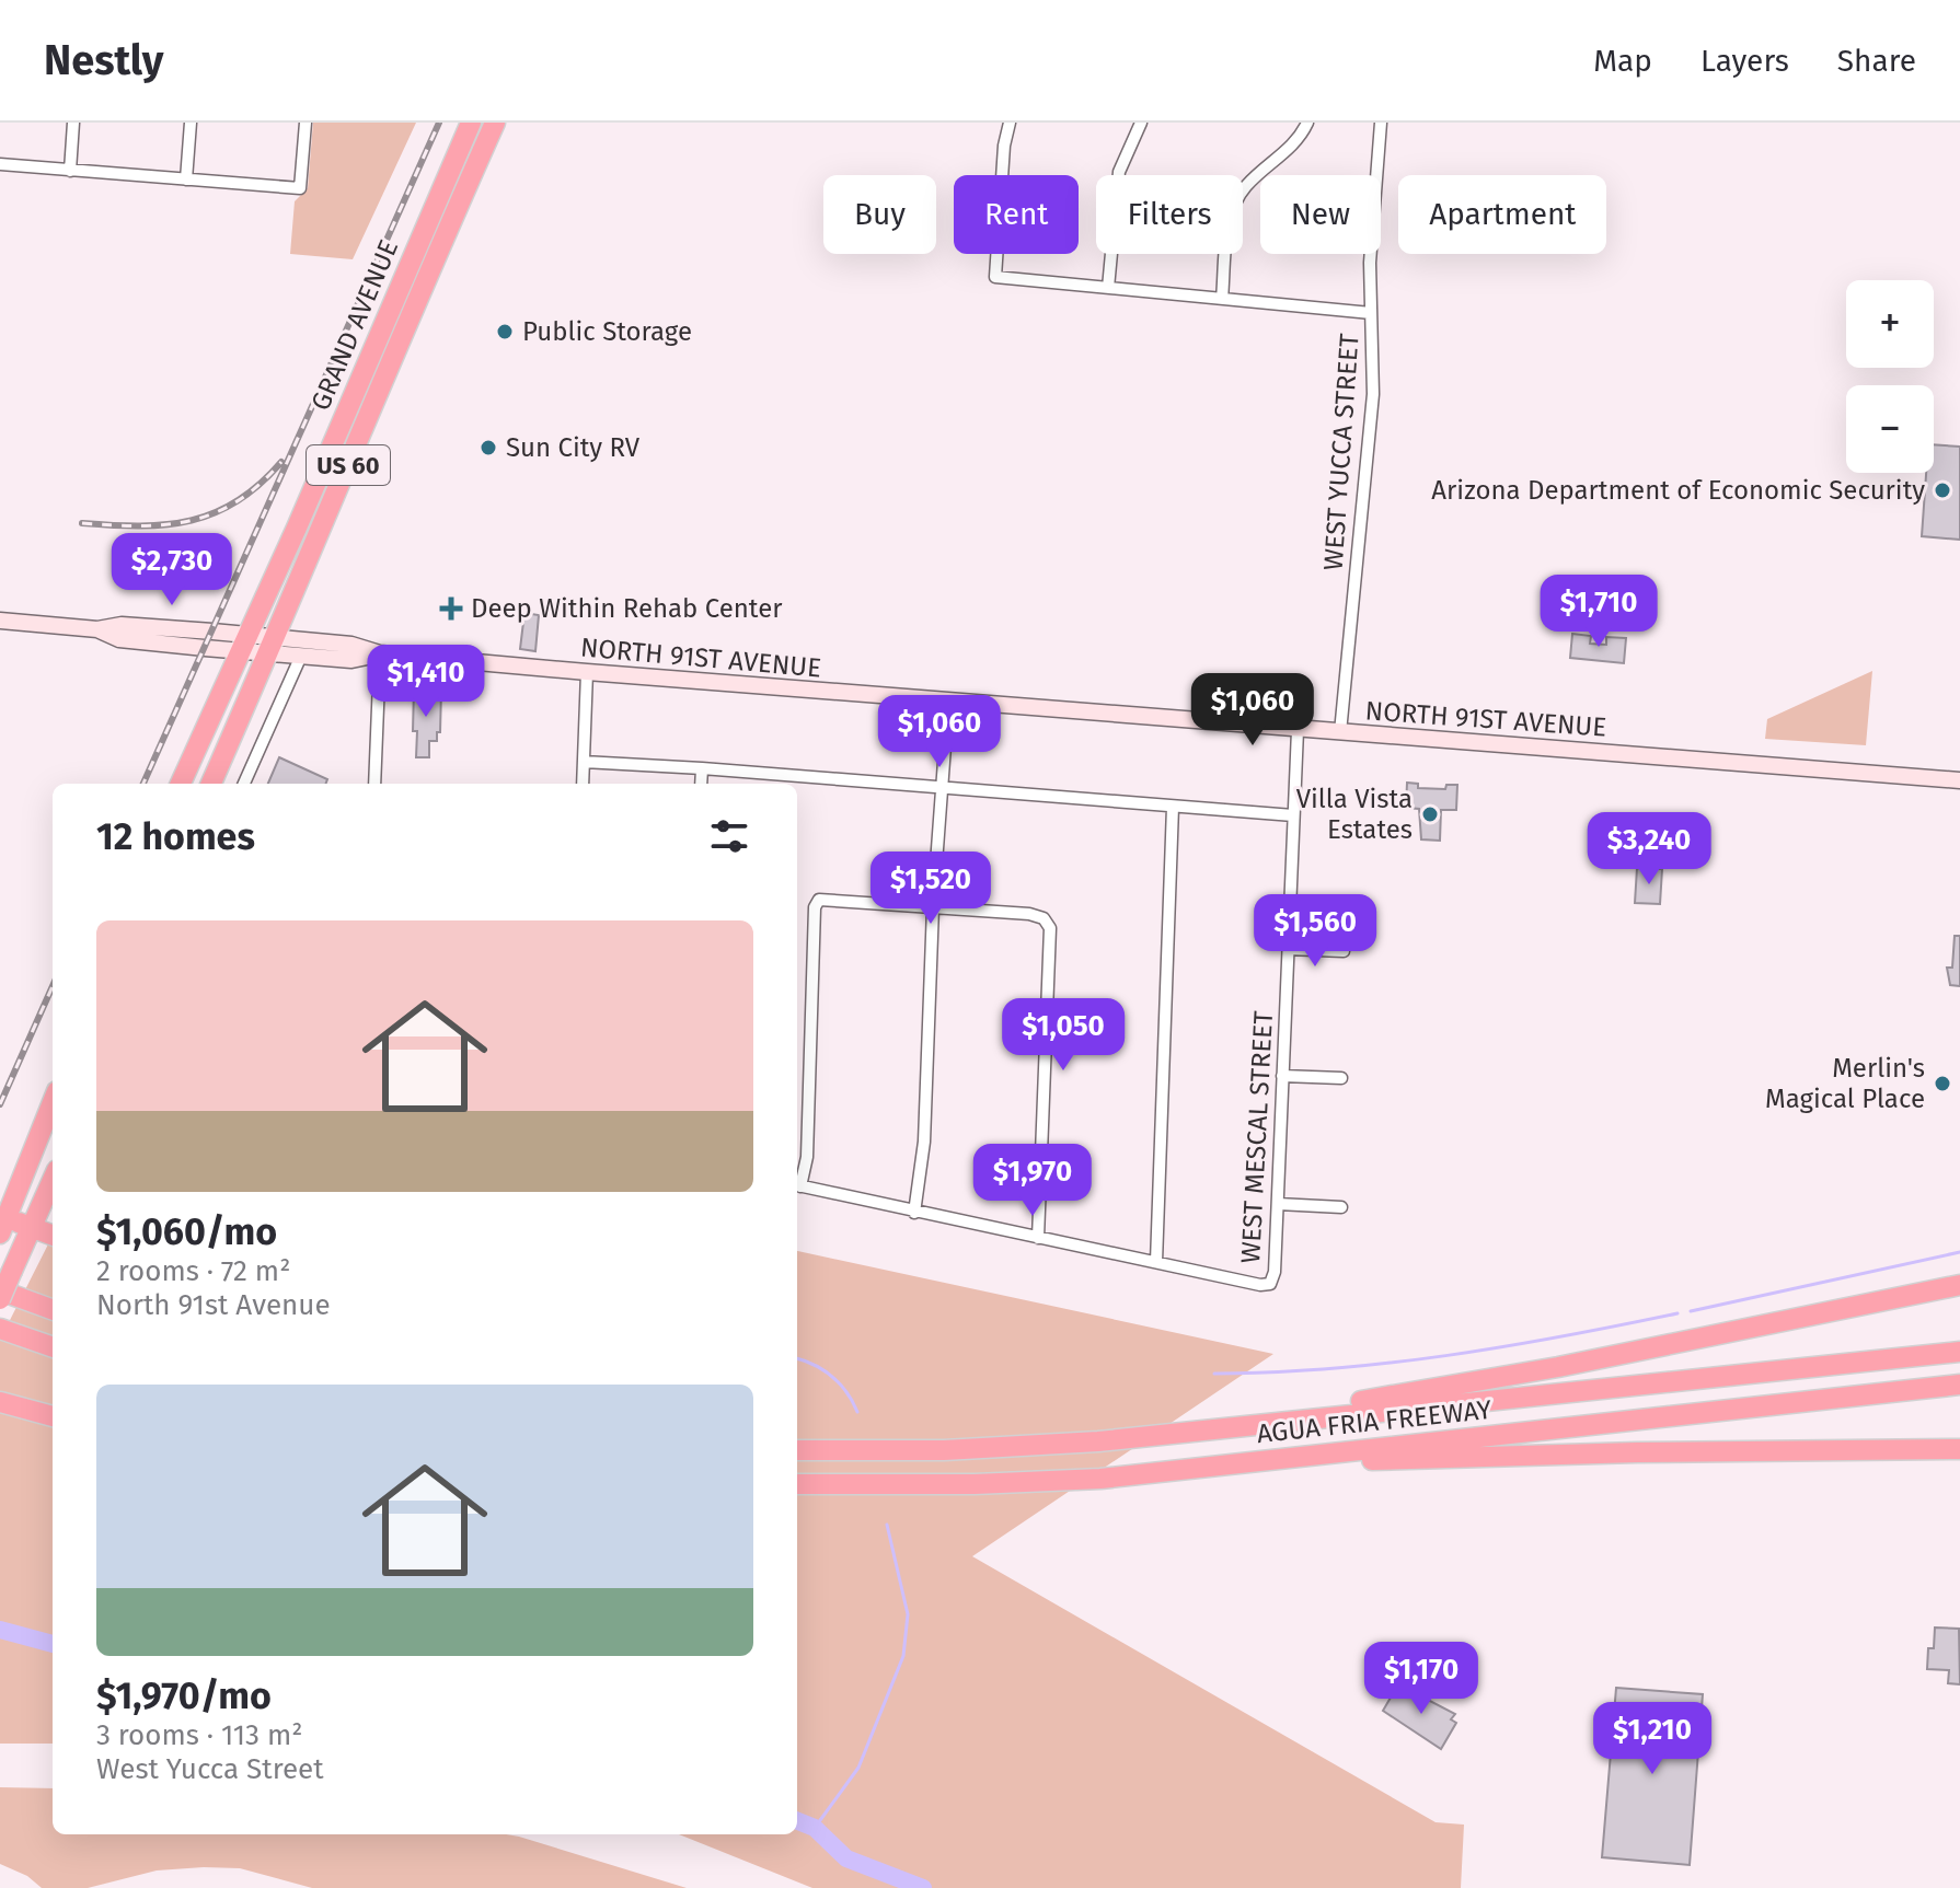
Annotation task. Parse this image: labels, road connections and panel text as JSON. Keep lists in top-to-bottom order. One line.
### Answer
{"streets":{"highway":["GRAND AVENUE","US 60","AGUA FRIA FREEWAY"],"main road":["NORTH 91ST AVENUE"],"street":["WEST YUCCA STREET","WEST MESCAL STREET"]},"crossings":[["GRAND AVENUE","NORTH 91ST AVENUE"],["WEST YUCCA STREET","NORTH 91ST AVENUE"],["NORTH 91ST AVENUE","WEST MESCAL STREET"]],"places":{"other":["Public Storage","Sun City RV","Arizona Department of Economic Security","Villa Vista Estates","Merlin's Magical Place"],"health":["Deep Within Rehab Center"]},"page":{"header":"Nestly","nav":["Map","Layers","Share"],"chip":["Buy","Rent","Filters","New","Apartment"],"map_buttons":["+","−"],"price":["$2,730","$1,710","$1,410","$1,060","$1,060","$3,240","$1,520","$1,560","$1,050","$1,970","$1,170","$1,210"],"heading":"12 homes","list":[{"name":"$1,060/mo","note":"2 rooms · 72 m² · North 91st Avenue"},{"name":"$1,970/mo","note":"3 rooms · 113 m² · West Yucca Street"}]}}
